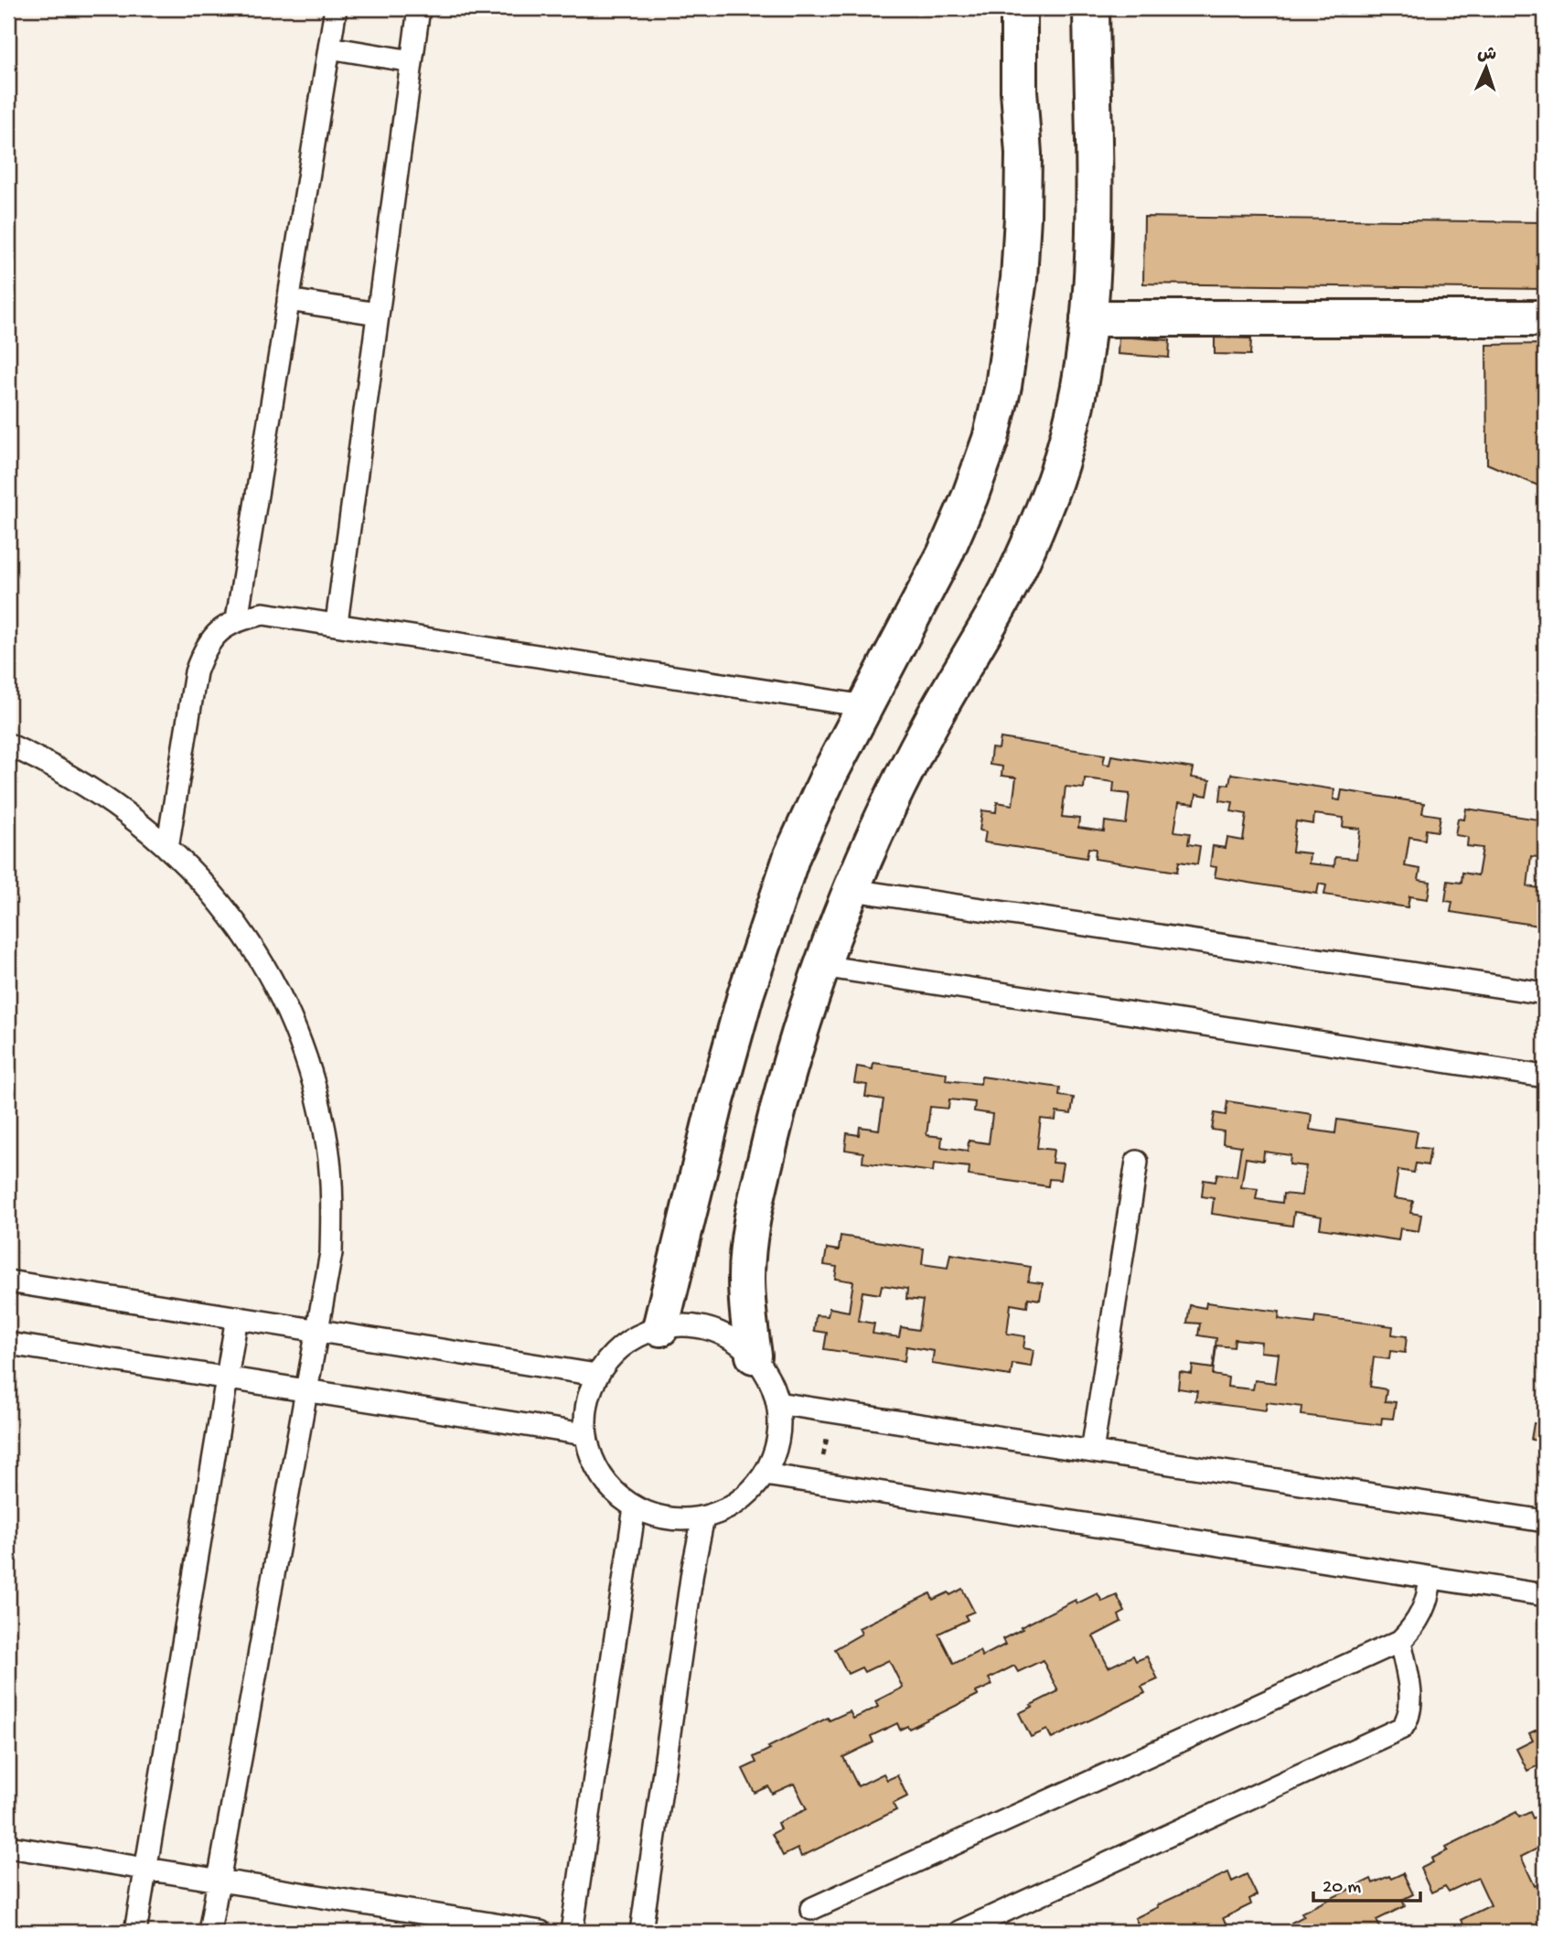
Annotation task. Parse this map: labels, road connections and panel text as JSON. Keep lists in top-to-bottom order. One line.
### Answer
{"scale_bar":"20 m","north":"top"}
